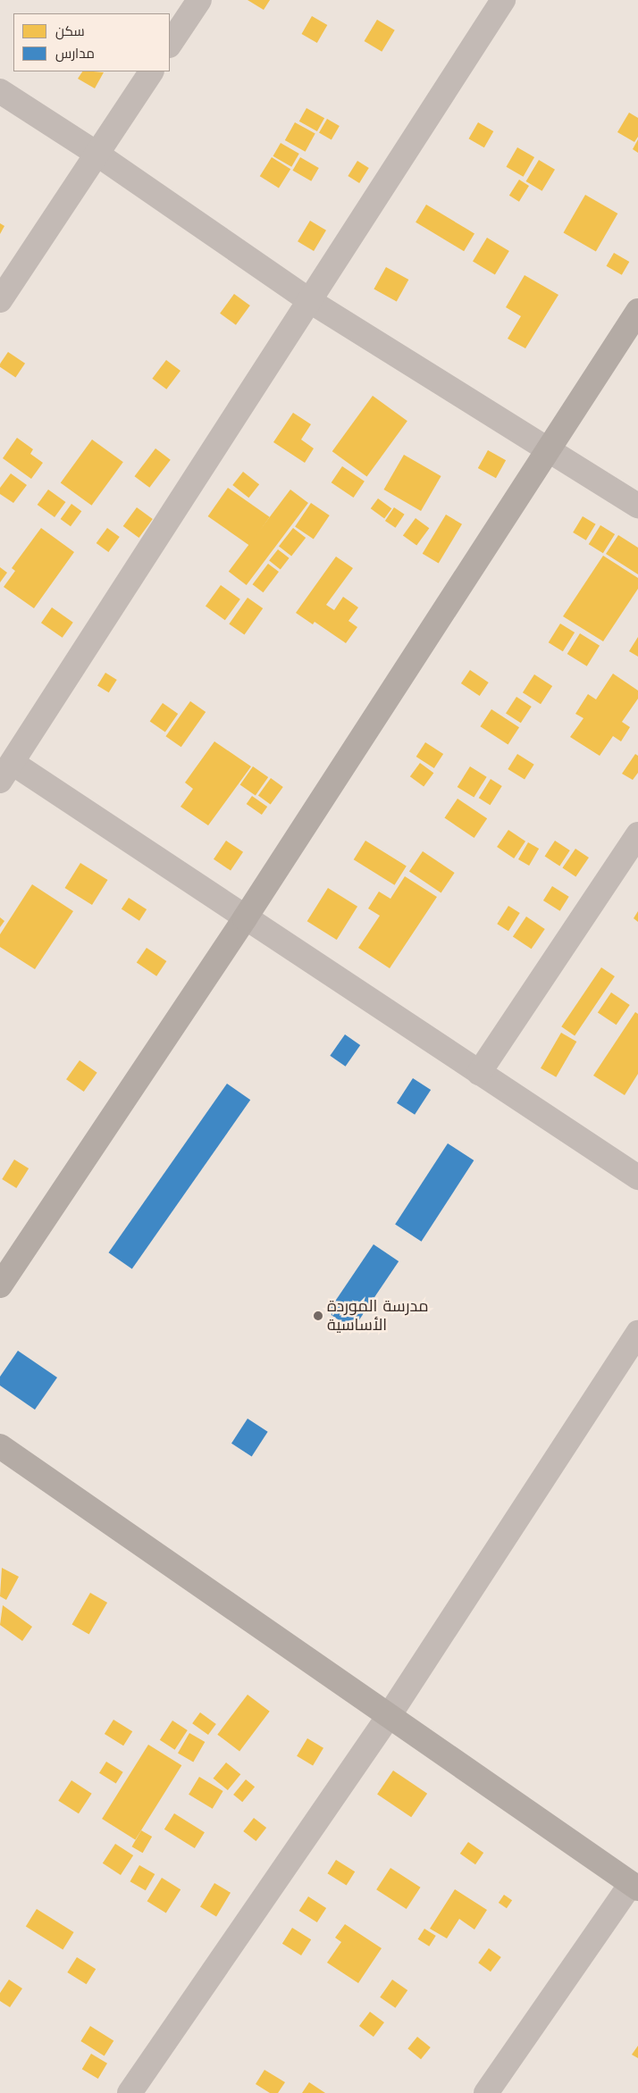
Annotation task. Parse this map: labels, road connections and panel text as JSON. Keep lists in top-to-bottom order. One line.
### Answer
{"places":["مدرسة الموردة الأساسية"],"legend":["سكن","مدارس"]}
